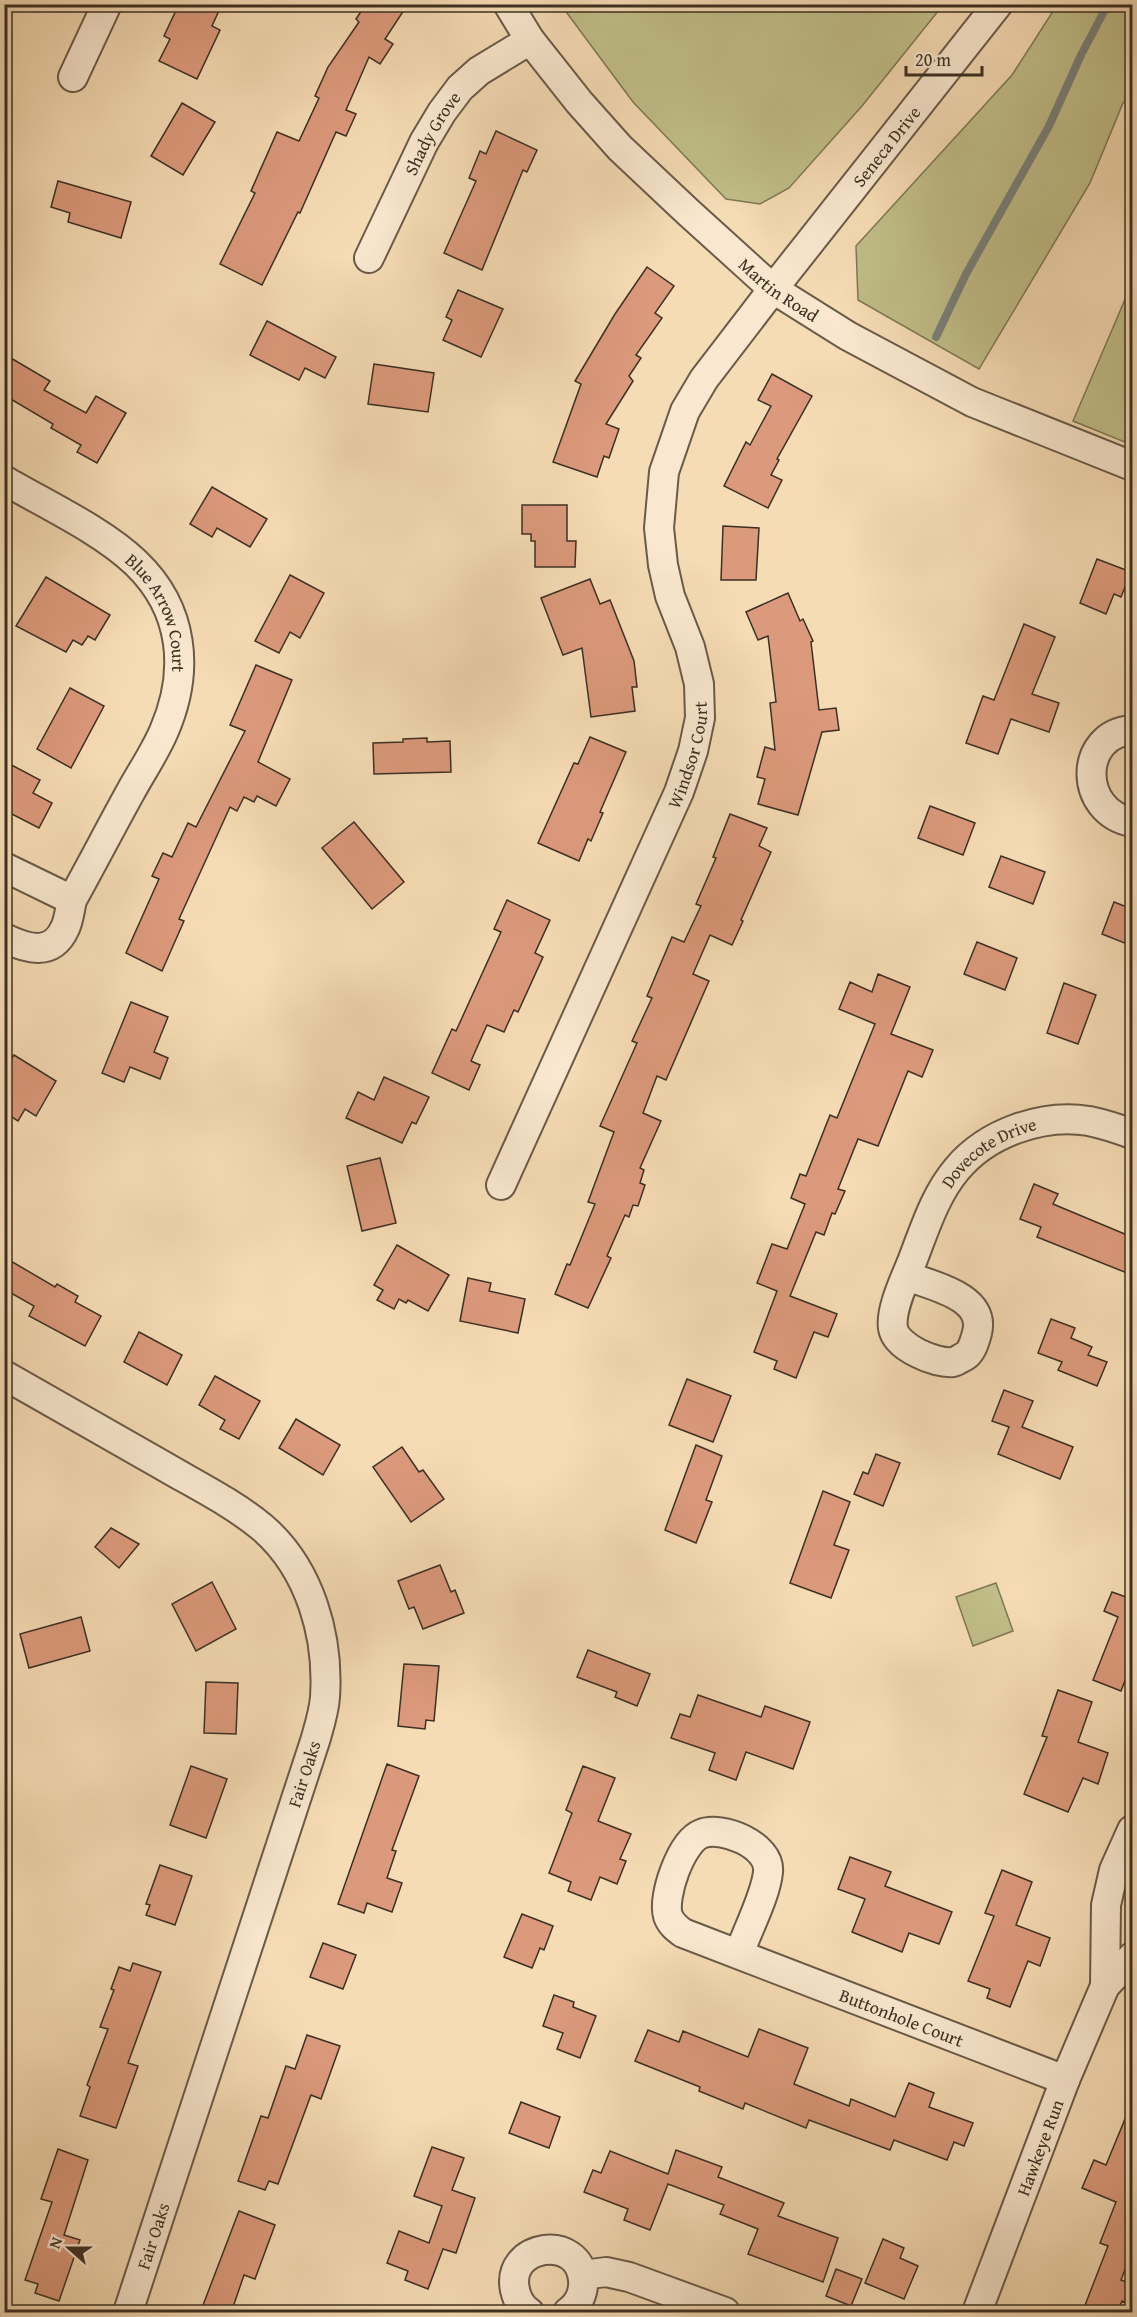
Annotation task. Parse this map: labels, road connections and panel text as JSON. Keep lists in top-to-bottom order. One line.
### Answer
{"streets":{"street":["Shady Grove","Seneca Drive","Martin Road","Blue Arrow Court","Windsor Court","Dovecote Drive","Fair Oaks","Buttonhole Court","Hawkeye Run"]},"crossings":[["Shady Grove","Martin Road"],["Seneca Drive","Martin Road"],["Seneca Drive","Windsor Court"],["Martin Road","Windsor Court"],["Buttonhole Court","Hawkeye Run"]],"scale_bar":"20 m","north":"left"}
